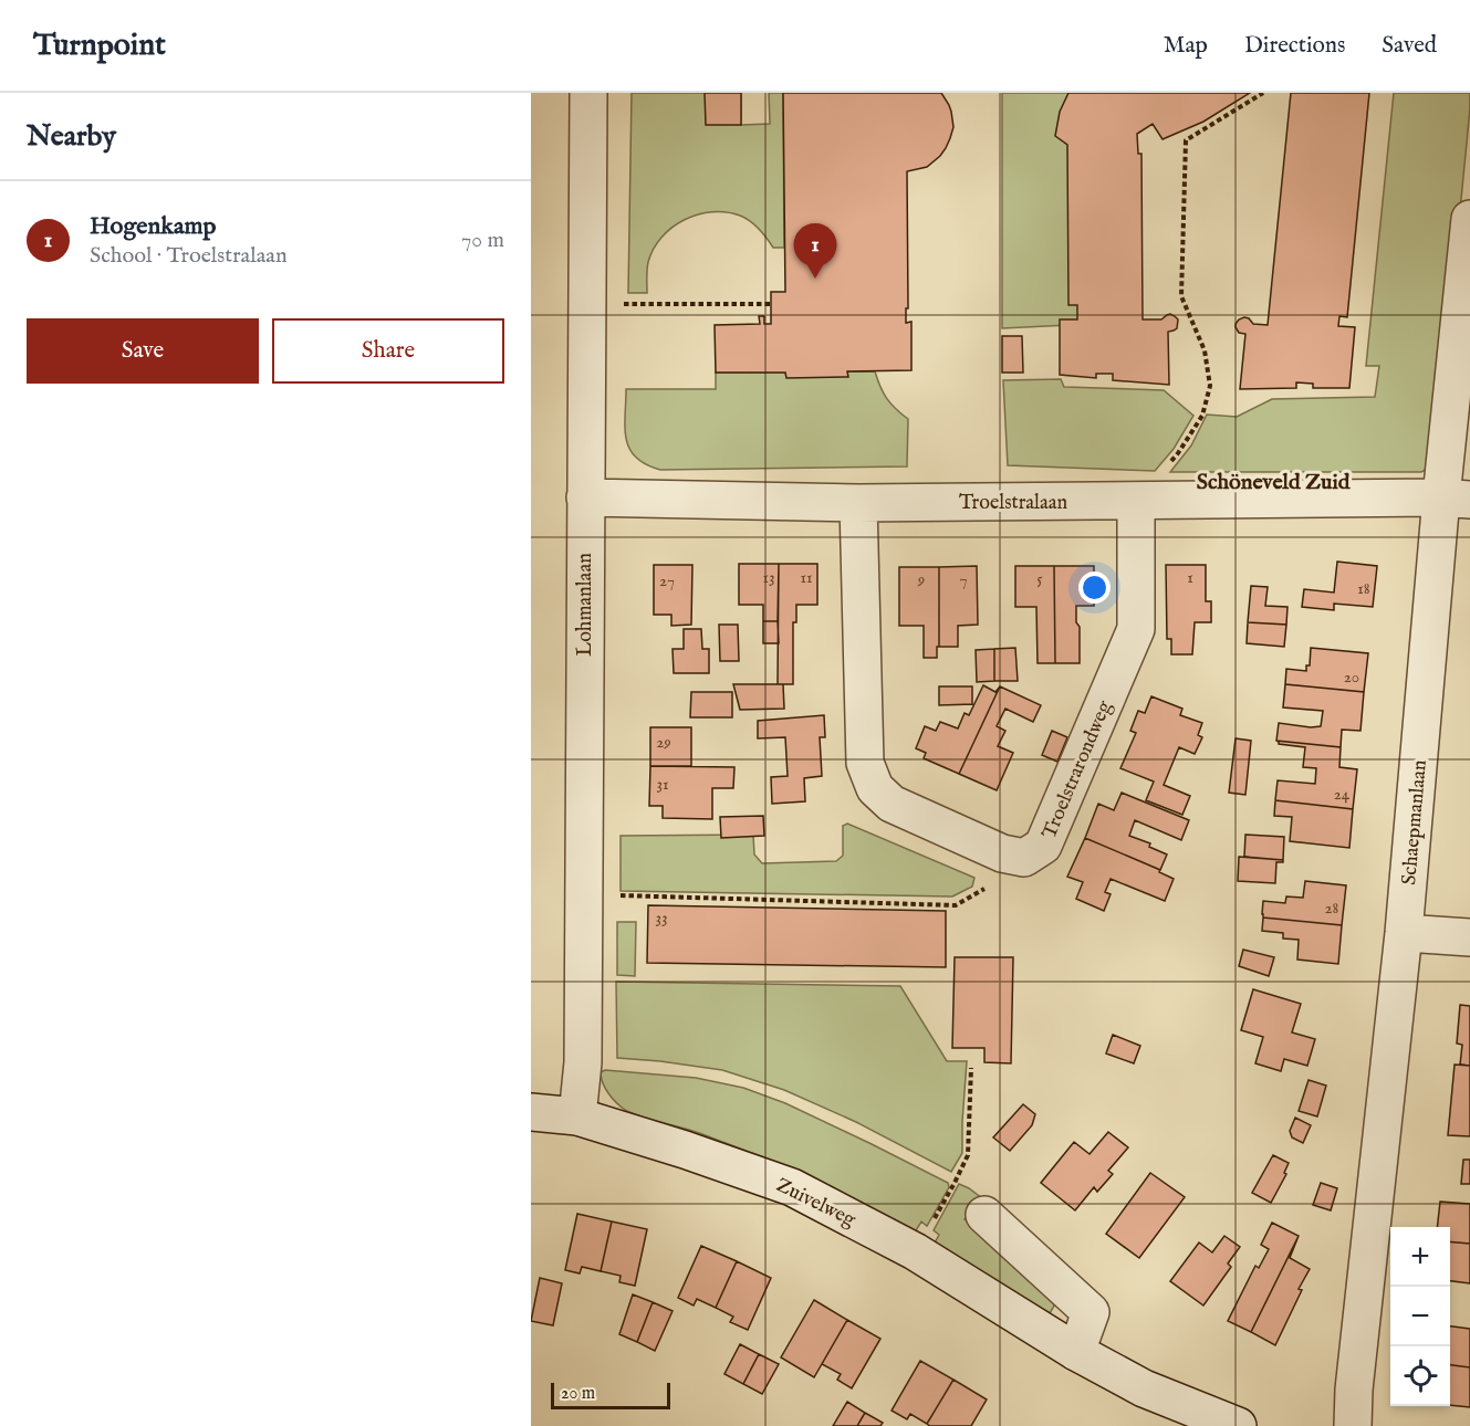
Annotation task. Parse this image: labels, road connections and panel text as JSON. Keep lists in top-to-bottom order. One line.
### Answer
{"streets":{"street":["Troelstralaan","Lohmanlaan","Troelstrarondweg","Schaepmanlaan","Zuivelweg"]},"crossings":[["Troelstralaan","Lohmanlaan"],["Troelstralaan","Troelstrarondweg"],["Troelstralaan","Schaepmanlaan"],["Lohmanlaan","Zuivelweg"]],"districts":["Schöneveld Zuid"],"house_numbers":["13","11","1","5","9","7","27","18","20","29","31","24","28","33"],"scale_bar":"20 m","page":{"header":"Turnpoint","nav":["Map","Directions","Saved"],"heading":"Nearby","list":[{"mark":"1","name":"Hogenkamp","note":"School · Troelstralaan","value":"70 m"}],"pins":"1","buttons":["Save","Share"],"map_buttons":["+","−"],"scale":"20 m"}}
